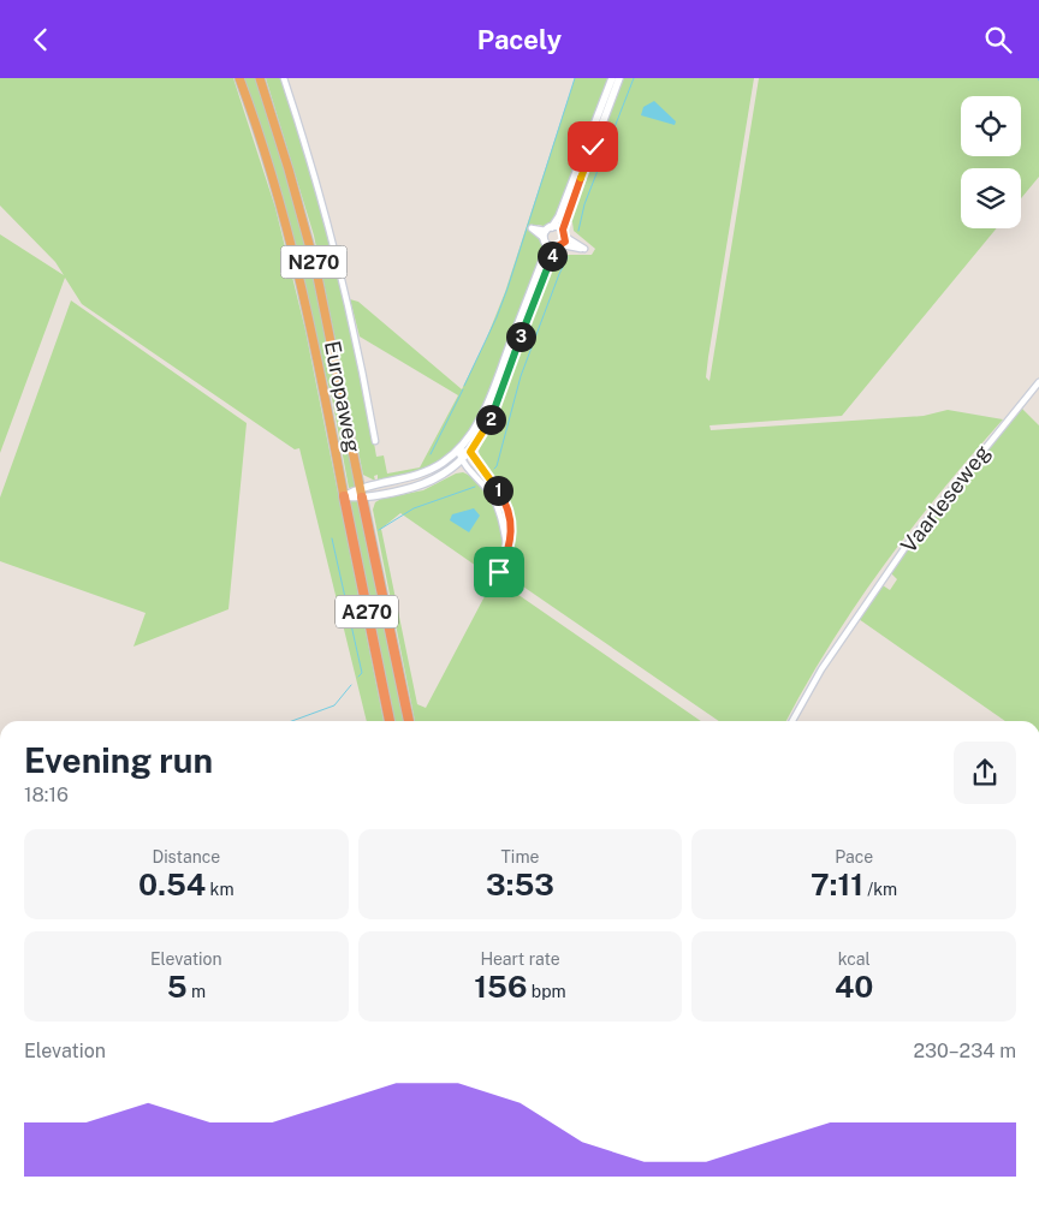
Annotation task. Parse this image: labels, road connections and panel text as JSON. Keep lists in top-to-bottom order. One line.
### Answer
{"streets":{"highway":["N270","Europaweg","A270"],"street":["Vaarleseweg"]},"page":{"header":"Pacely","pins":["4","3","2","1"],"heading":["Evening run","18:16"],"stats":[["Distance","0.54 km"],["Time","3:53"],["Pace","7:11 /km"],["Elevation","5 m"],["Heart rate","156 bpm"],["kcal","40"]],"chart":["Elevation","230–234 m"]}}
